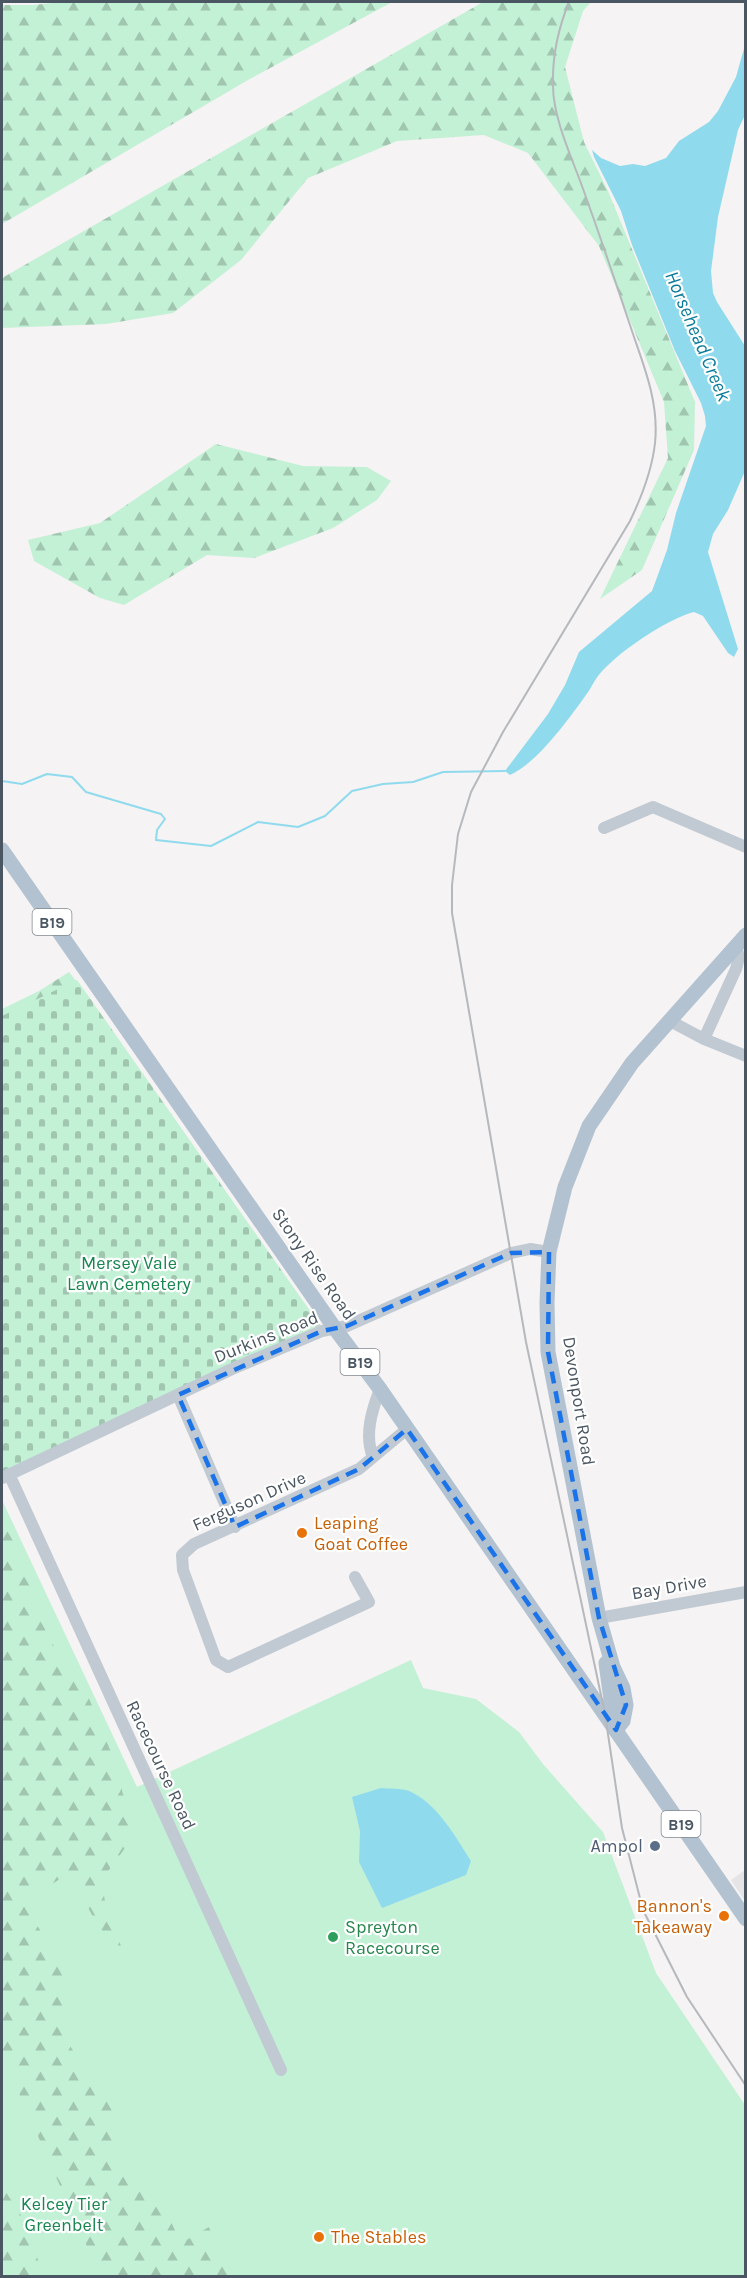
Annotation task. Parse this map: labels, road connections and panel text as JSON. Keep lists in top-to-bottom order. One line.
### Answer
{"streets":{"main road":["B19","Stony Rise Road","Devonport Road"],"street":["Durkins Road","Ferguson Drive","Bay Drive","Racecourse Road"]},"crossings":[["B19","Stony Rise Road"],["B19","Devonport Road"],["Stony Rise Road","Durkins Road"],["Stony Rise Road","Devonport Road"],["Stony Rise Road","Ferguson Drive"],["Durkins Road","Devonport Road"],["Durkins Road","Racecourse Road"],["Devonport Road","Bay Drive"]],"water":["Horsehead Creek"],"parks":["Mersey Vale Lawn Cemetery","Kelcey Tier Greenbelt"],"places":["Leaping Goat Coffee","Ampol","Bannon's Takeaway","Spreyton Racecourse","The Stables"]}
